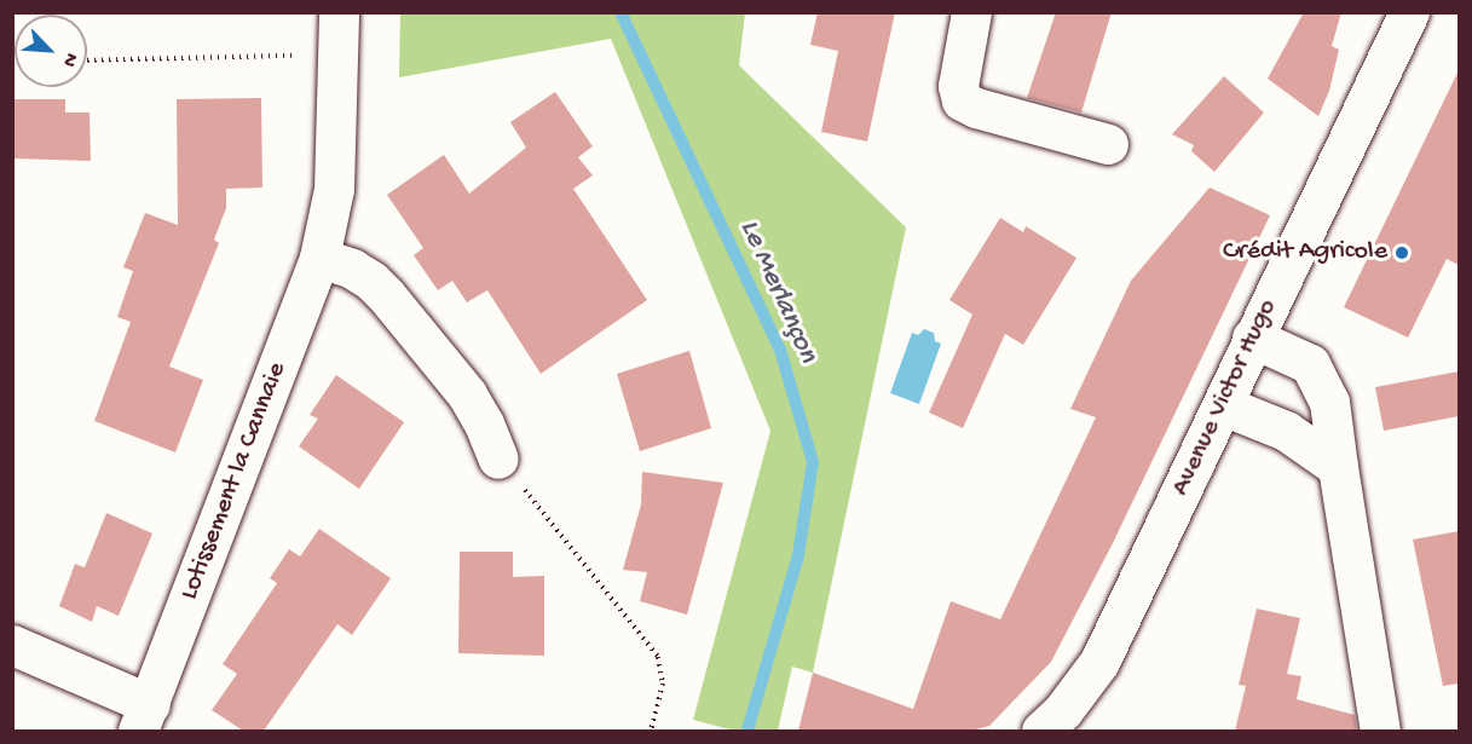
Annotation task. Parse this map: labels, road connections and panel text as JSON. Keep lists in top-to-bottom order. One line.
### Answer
{"streets":{"street":["Avenue Victor Hugo","Lotissement la Cannaie"]},"water":["Le Merlançon"],"places":["Crédit Agricole"],"north":"bottom right"}
